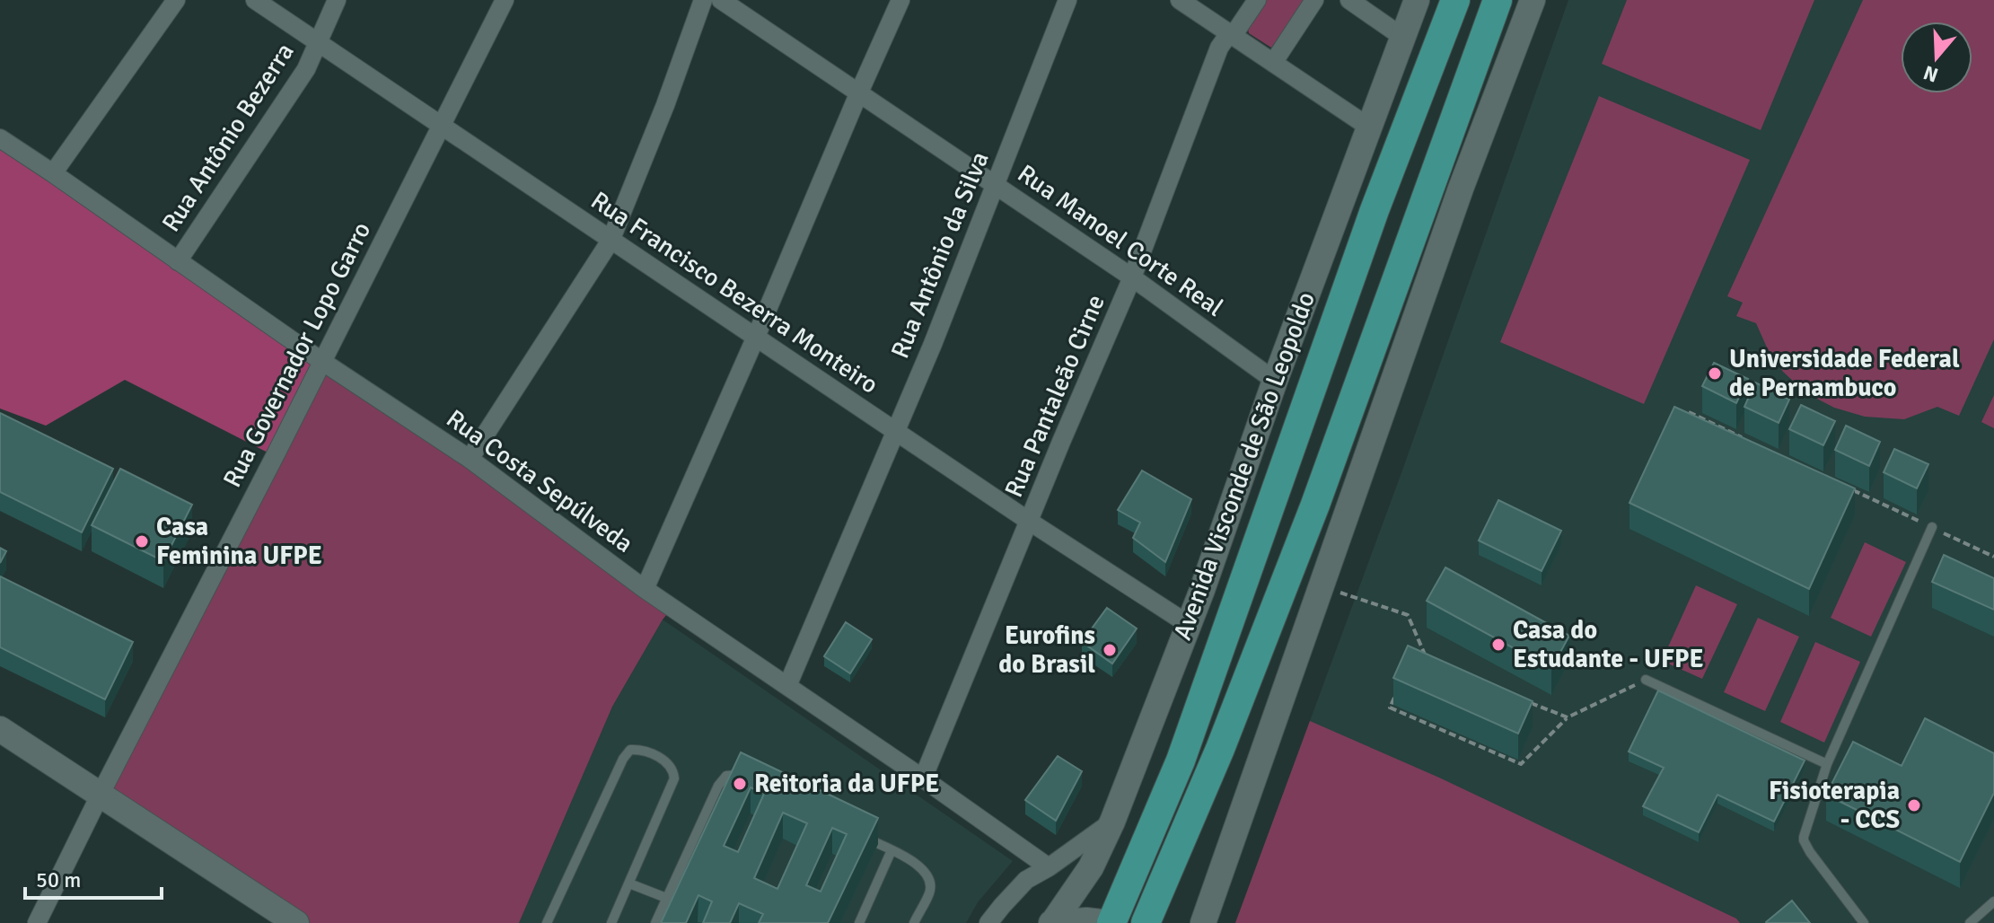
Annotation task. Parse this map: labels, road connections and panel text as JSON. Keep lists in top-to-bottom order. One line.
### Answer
{"streets":{"highway":["Avenida Visconde de São Leopoldo"],"street":["Rua Antônio Bezerra","Rua Manoel Corte Real","Rua Antônio da Silva","Rua Francisco Bezerra Monteiro","Rua Governador Lopo Garro","Rua Pantaleão Cirne","Rua Costa Sepúlveda"]},"crossings":[["Rua Antônio Bezerra","Rua Francisco Bezerra Monteiro"],["Rua Antônio Bezerra","Rua Costa Sepúlveda"],["Rua Manoel Corte Real","Rua Antônio da Silva"],["Rua Manoel Corte Real","Rua Pantaleão Cirne"],["Rua Manoel Corte Real","Avenida Visconde de São Leopoldo"],["Rua Antônio da Silva","Rua Francisco Bezerra Monteiro"],["Rua Antônio da Silva","Rua Costa Sepúlveda"],["Rua Francisco Bezerra Monteiro","Rua Governador Lopo Garro"],["Rua Francisco Bezerra Monteiro","Rua Pantaleão Cirne"],["Rua Francisco Bezerra Monteiro","Avenida Visconde de São Leopoldo"],["Rua Governador Lopo Garro","Rua Costa Sepúlveda"],["Rua Pantaleão Cirne","Rua Costa Sepúlveda"]],"places":["Universidade Federal de Pernambuco","Casa Feminina UFPE","Casa do Estudante - UFPE","Eurofins do Brasil","Reitoria da UFPE","Fisioterapia - CCS"],"scale_bar":"50 m","north":"bottom"}
